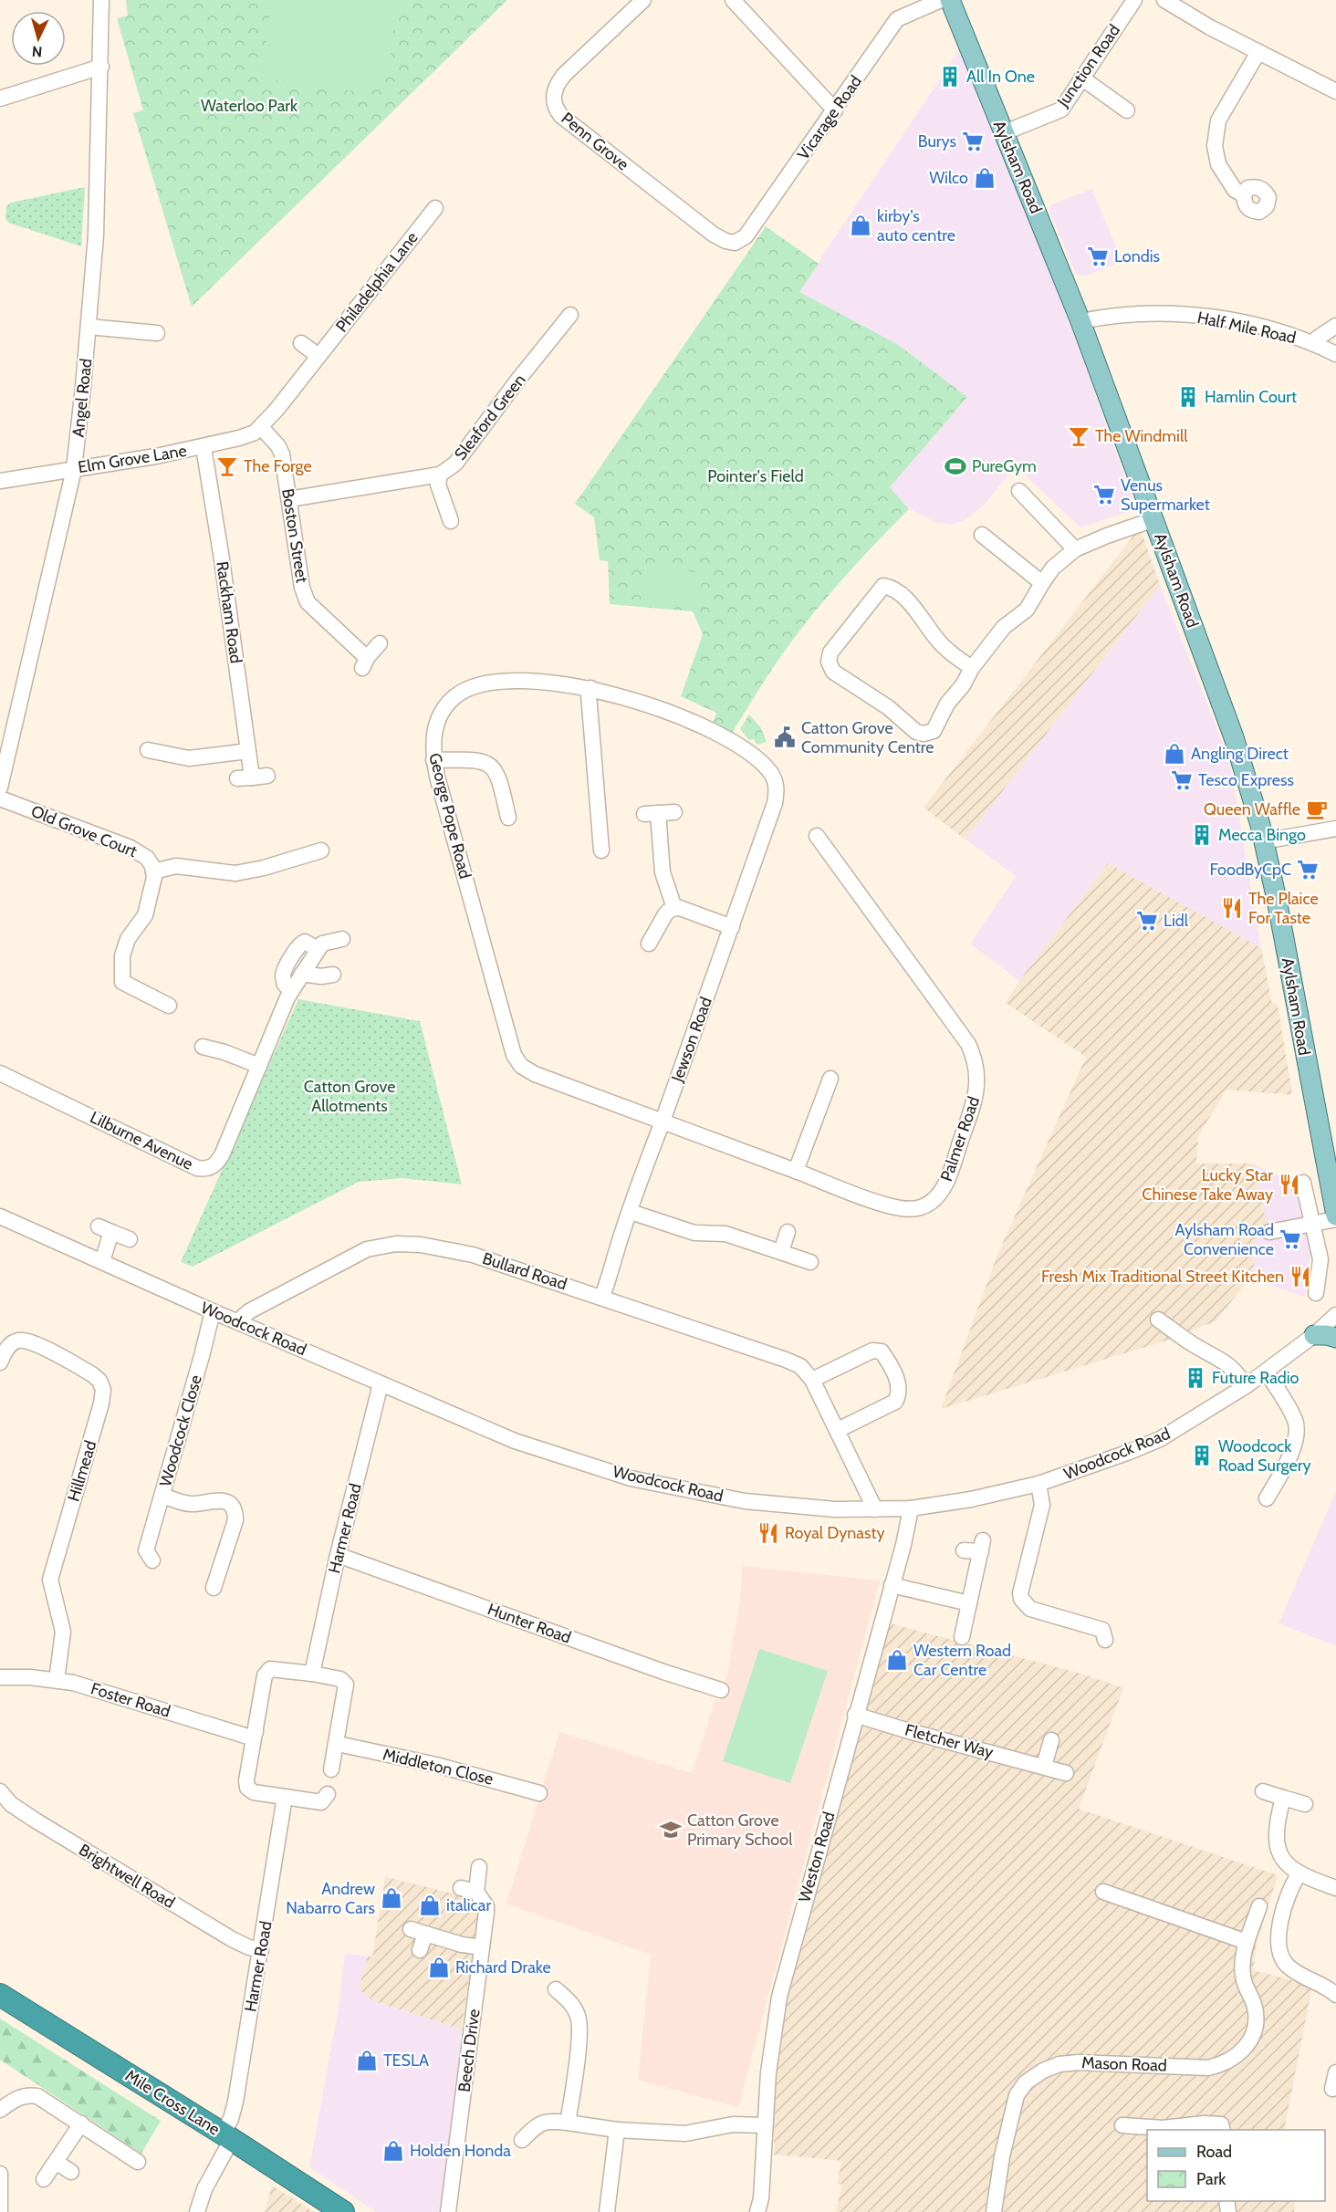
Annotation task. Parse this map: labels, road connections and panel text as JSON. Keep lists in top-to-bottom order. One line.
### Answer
{"streets":{"highway":["Mile Cross Lane"],"main road":["Aylsham Road"],"street":["Junction Road","Vicarage Road","Penn Grove","Philadelphia Lane","Half Mile Road","Angel Road","Sleaford Green","Elm Grove Lane","Boston Street","Rackham Road","George Pope Road","Old Grove Court","Jewson Road","Palmer Road","Lilburne Avenue","Bullard Road","Woodcock Road","Woodcock Close","Hillmead","Harmer Road","Hunter Road","Foster Road","Fletcher Way","Middleton Close","Weston Road","Brightwell Road","Beech Drive","Mason Road"]},"crossings":[["Junction Road","Aylsham Road"],["Vicarage Road","Penn Grove"],["Vicarage Road","Aylsham Road"],["Aylsham Road","Half Mile Road"],["Philadelphia Lane","Elm Grove Lane"],["Philadelphia Lane","Boston Street"],["Angel Road","Elm Grove Lane"],["Sleaford Green","Boston Street"],["Elm Grove Lane","Boston Street"],["Elm Grove Lane","Rackham Road"],["George Pope Road","Jewson Road"],["George Pope Road","Palmer Road"],["Jewson Road","Palmer Road"],["Jewson Road","Bullard Road"],["Bullard Road","Woodcock Road"],["Woodcock Road","Woodcock Close"],["Woodcock Road","Harmer Road"],["Woodcock Road","Weston Road"],["Hillmead","Foster Road"],["Harmer Road","Hunter Road"],["Harmer Road","Brightwell Road"],["Harmer Road","Mile Cross Lane"],["Fletcher Way","Weston Road"]],"parks":["Waterloo Park","Pointer's Field","Catton Grove Allotments"],"places":{"building":["All In One","Hamlin Court","Mecca Bingo","Future Radio","Woodcock Road Surgery"],"supermarket":["Burys","Londis","Venus Supermarket","Tesco Express","FoodByCpC","Lidl","Aylsham Road Convenience"],"shop":["Wilco","kirby's auto centre","Angling Direct","Western Road Car Centre","Andrew Nabarro Cars","italicar","Richard Drake","TESLA","Holden Honda"],"bar":["The Windmill","The Forge"],"sports":["PureGym"],"public building":["Catton Grove Community Centre"],"cafe":["Queen Waffle"],"restaurant":["The Plaice For Taste","Lucky Star Chinese Take Away","Fresh Mix Traditional Street Kitchen","Royal Dynasty"],"school or university":["Catton Grove Primary School"]},"legend":["Road","Park"],"north":"bottom"}
